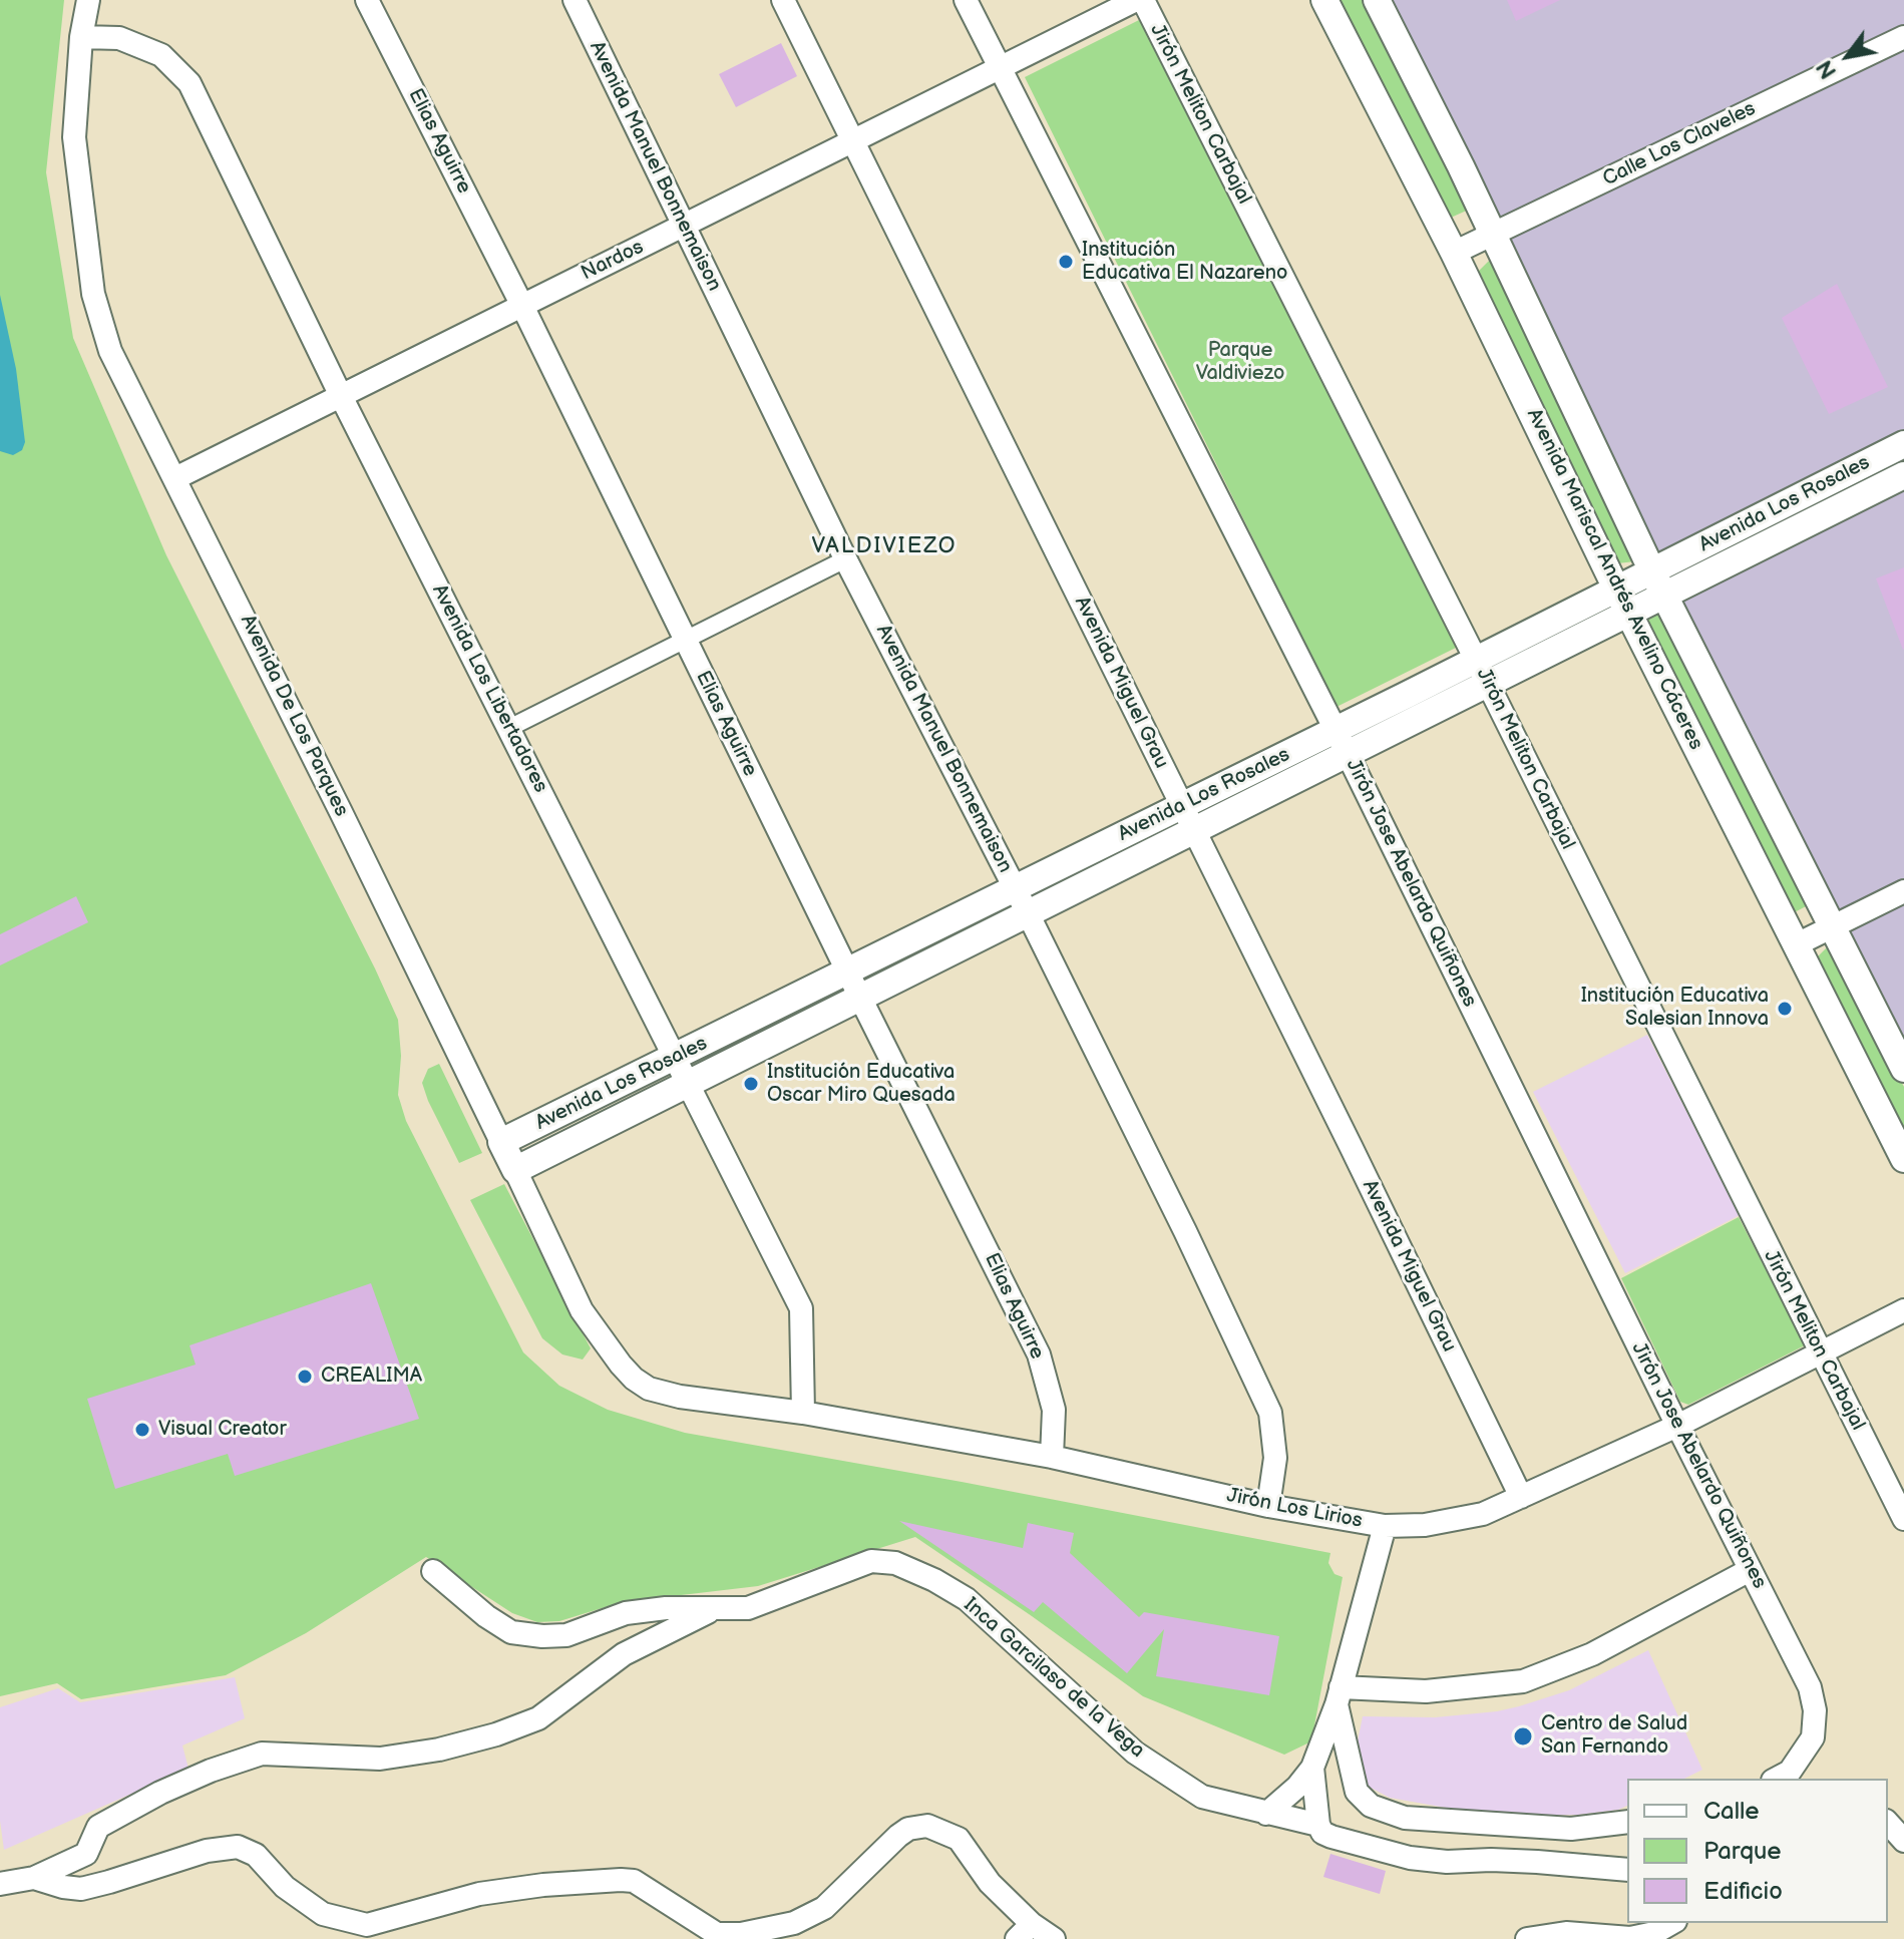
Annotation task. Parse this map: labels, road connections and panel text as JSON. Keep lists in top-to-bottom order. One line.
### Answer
{"streets":{"street":["Jirón Meliton Carbajal","Elias Aguirre","Calle Los Claveles","Avenida Manuel Bonnemaison","Nardos","Avenida Los Rosales","Avenida Mariscal Andrés Avelino Cáceres","Avenida Miguel Grau","Avenida Los Libertadores","Avenida De Los Parques","Jirón Jose Abelardo Quiñones","Jirón Los Lirios","Inca Garcilaso de la Vega"]},"crossings":[["Jirón Meliton Carbajal","Avenida Los Rosales"],["Jirón Meliton Carbajal","Jirón Los Lirios"],["Elias Aguirre","Nardos"],["Elias Aguirre","Avenida Los Rosales"],["Elias Aguirre","Jirón Los Lirios"],["Calle Los Claveles","Avenida Mariscal Andrés Avelino Cáceres"],["Avenida Manuel Bonnemaison","Nardos"],["Avenida Manuel Bonnemaison","Avenida Los Rosales"],["Avenida Manuel Bonnemaison","Jirón Los Lirios"],["Nardos","Avenida Miguel Grau"],["Nardos","Avenida Los Libertadores"],["Nardos","Avenida De Los Parques"],["Nardos","Jirón Jose Abelardo Quiñones"],["Avenida Los Rosales","Avenida Mariscal Andrés Avelino Cáceres"],["Avenida Los Rosales","Avenida Miguel Grau"],["Avenida Los Rosales","Avenida Los Libertadores"],["Avenida Los Rosales","Avenida De Los Parques"],["Avenida Los Rosales","Jirón Jose Abelardo Quiñones"],["Avenida Miguel Grau","Jirón Los Lirios"],["Avenida Los Libertadores","Avenida De Los Parques"],["Avenida Los Libertadores","Jirón Los Lirios"],["Avenida De Los Parques","Jirón Los Lirios"],["Jirón Jose Abelardo Quiñones","Jirón Los Lirios"]],"districts":["VALDIVIEZO"],"parks":["Parque Valdiviezo"],"places":["Institución Educativa El Nazareno","Institución Educativa Salesian Innova","Institución Educativa Oscar Miro Quesada","CREALIMA","Visual Creator","Centro de Salud San Fernando"],"legend":["Calle","Parque","Edificio"],"north":"bottom left"}
